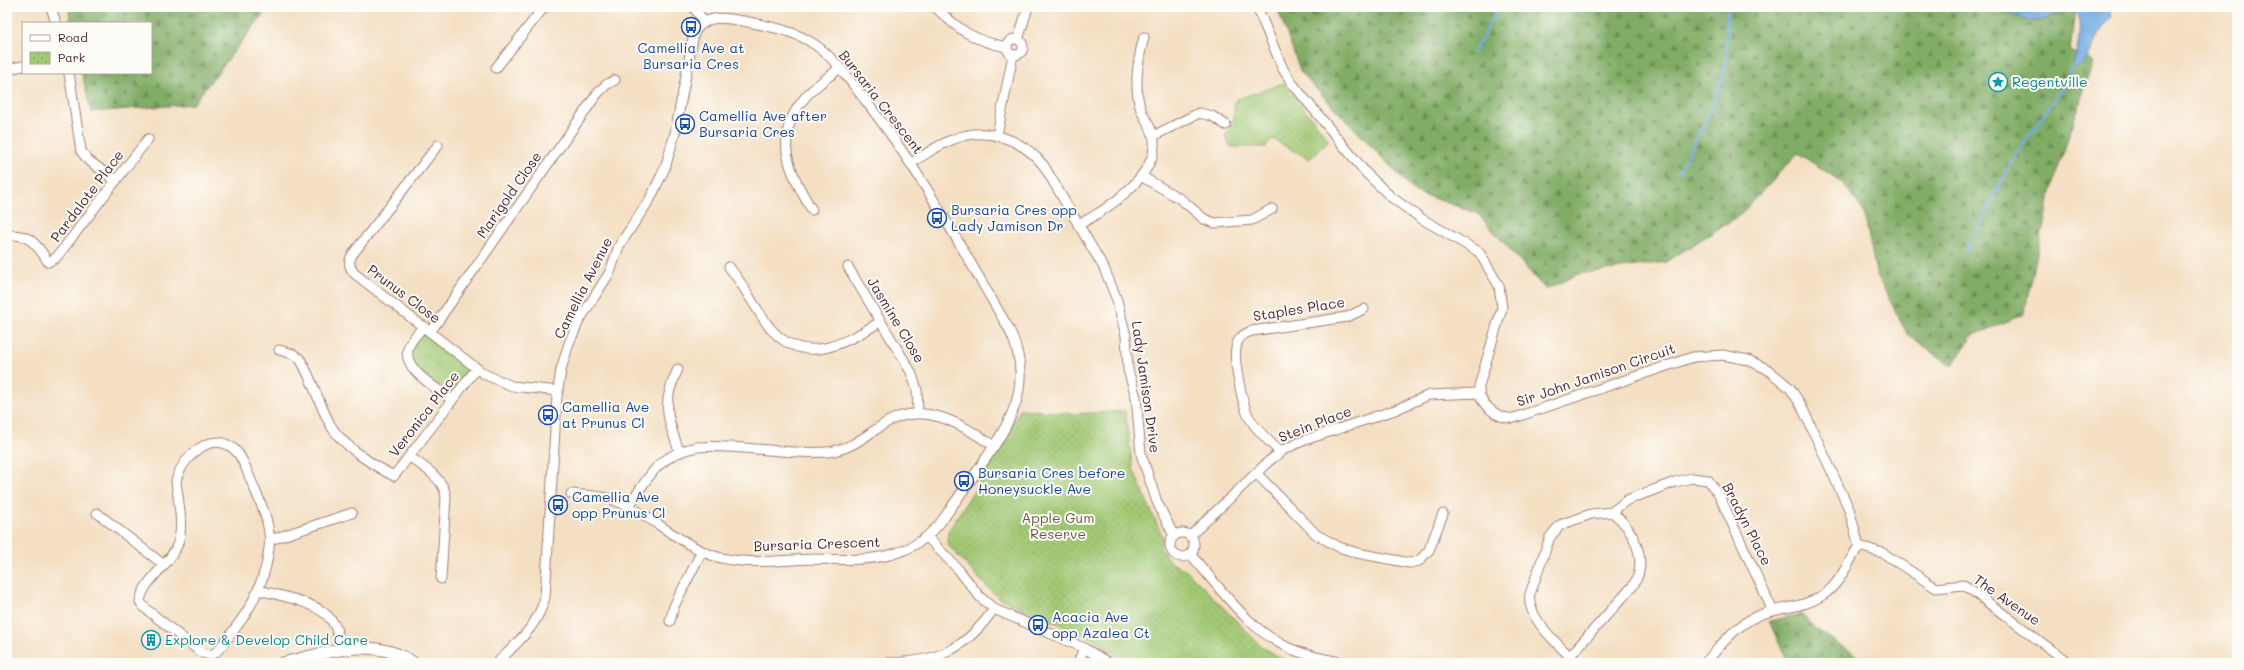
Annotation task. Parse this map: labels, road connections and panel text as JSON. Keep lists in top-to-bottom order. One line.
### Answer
{"streets":{"street":["Bursaria Crescent","Marigold Close","Pardalote Place","Camellia Avenue","Prunus Close","Staples Place","Jasmine Close","Sir John Jamison Circuit","Lady Jamison Drive","Veronica Place","Stein Place","Bradyn Place","The Avenue"]},"crossings":[["Bursaria Crescent","Camellia Avenue"],["Bursaria Crescent","Lady Jamison Drive"],["Marigold Close","Prunus Close"],["Marigold Close","Veronica Place"],["Camellia Avenue","Prunus Close"],["Prunus Close","Veronica Place"],["Staples Place","Stein Place"],["Sir John Jamison Circuit","Stein Place"],["Sir John Jamison Circuit","The Avenue"],["Lady Jamison Drive","Stein Place"]],"parks":["Apple Gum Reserve"],"places":{"bus stop":["Camellia Ave at Bursaria Cres","Camellia Ave after Bursaria Cres","Bursaria Cres opp Lady Jamison Dr","Camellia Ave at Prunus Cl","Bursaria Cres before Honeysuckle Ave","Camellia Ave opp Prunus Cl","Acacia Ave opp Azalea Ct"],"place":["Regentville"],"building":["Explore & Develop Child Care"]},"legend":["Road","Park"]}
